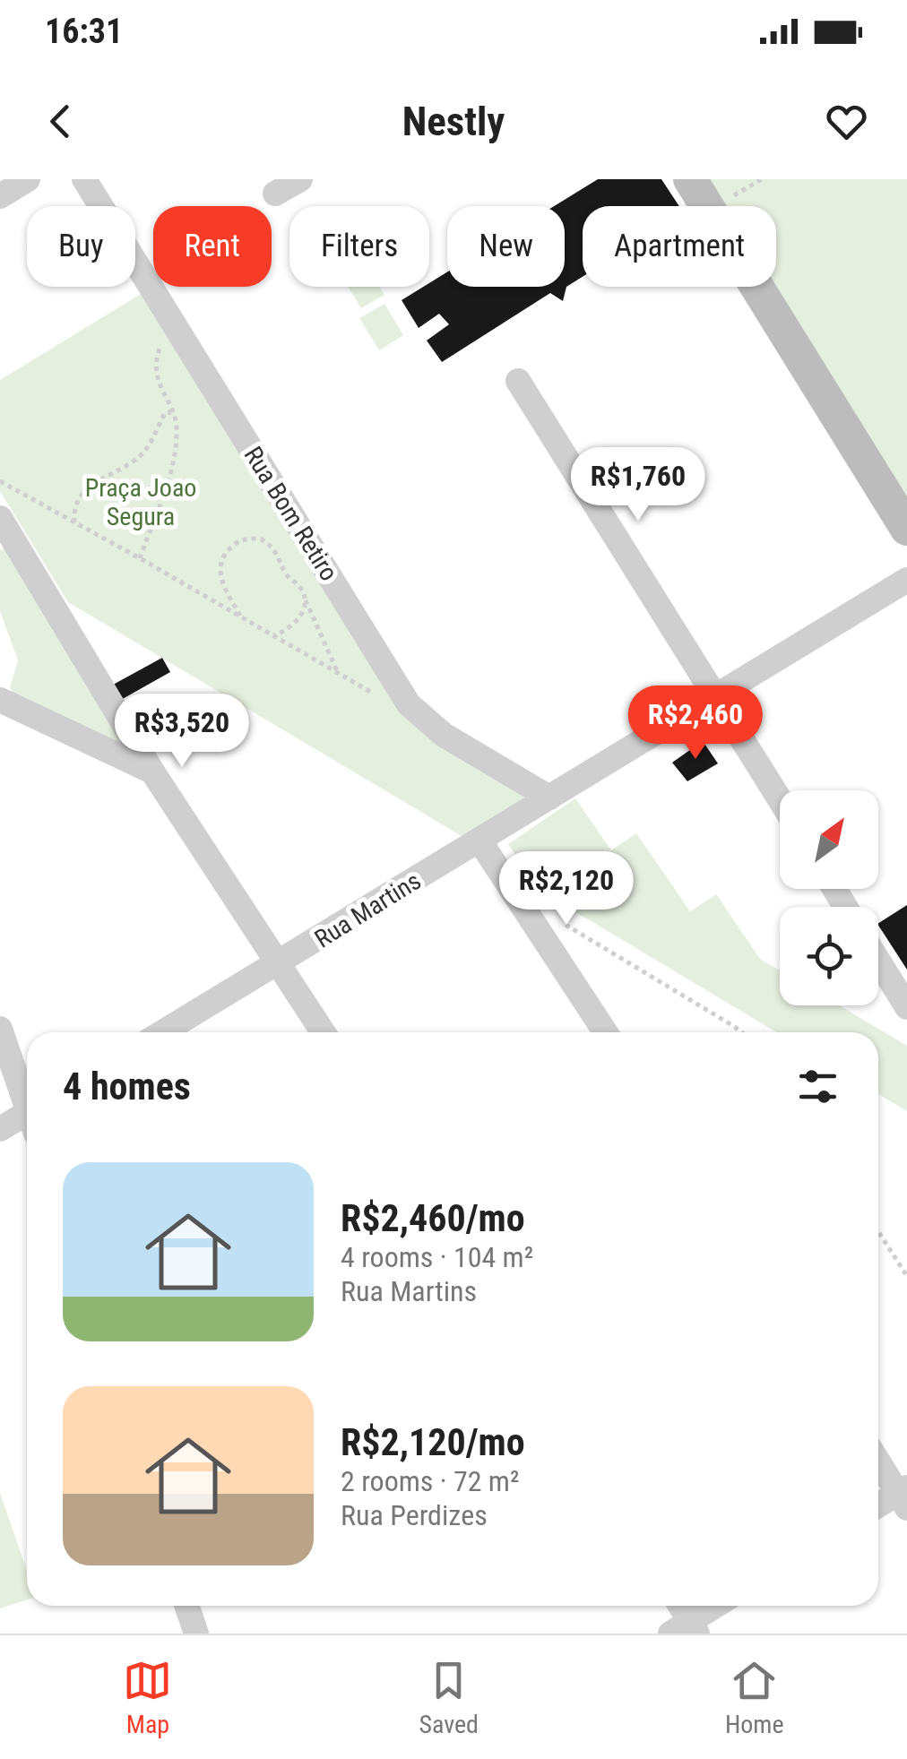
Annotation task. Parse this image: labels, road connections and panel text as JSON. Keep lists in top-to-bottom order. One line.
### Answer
{"streets":{"street":["Rua Bom Retiro","Rua Martins"]},"crossings":[["Rua Bom Retiro","Rua Martins"]],"parks":["Praça Joao Segura"],"north":"top right","page":{"status":"16:31","header":"Nestly","chip":["Buy","Rent","Filters","New","Apartment"],"price":["R$1,760","R$2,460","R$3,520","R$2,120"],"heading":"4 homes","list":[{"name":"R$2,460/mo","note":"4 rooms · 104 m² · Rua Martins"},{"name":"R$2,120/mo","note":"2 rooms · 72 m² · Rua Perdizes"}],"tabs":["Map","Saved","Home"]}}
